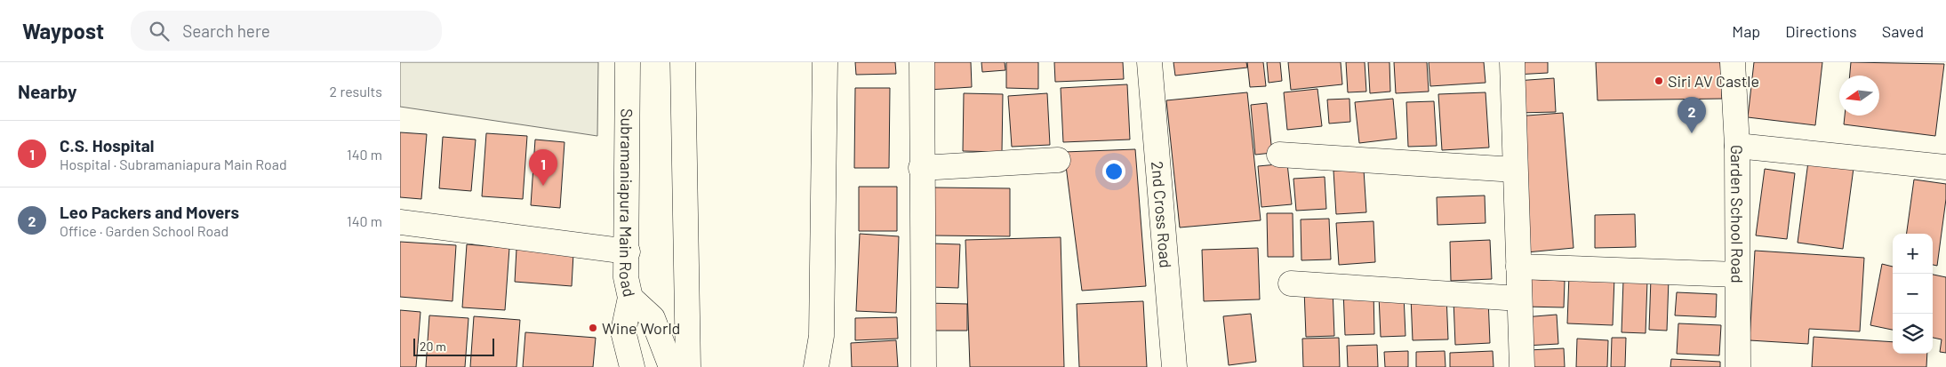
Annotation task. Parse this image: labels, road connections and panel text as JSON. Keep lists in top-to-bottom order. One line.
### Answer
{"streets":{"street":["Subramaniapura Main Road","2nd Cross Road","Garden School Road"]},"places":["Siri AV Castle","Wine World"],"scale_bar":"20 m","north":"left","page":{"header":"Waypost","search":"Search here","nav":["Map","Directions","Saved"],"heading":["Nearby","2 results"],"pins":["2","1"],"list":[{"mark":"1","name":"C.S. Hospital","note":"Hospital · Subramaniapura Main Road","value":"140 m"},{"mark":"2","name":"Leo Packers and Movers","note":"Office · Garden School Road","value":"140 m"}],"map_buttons":["+","−"],"scale":"20 m"}}
